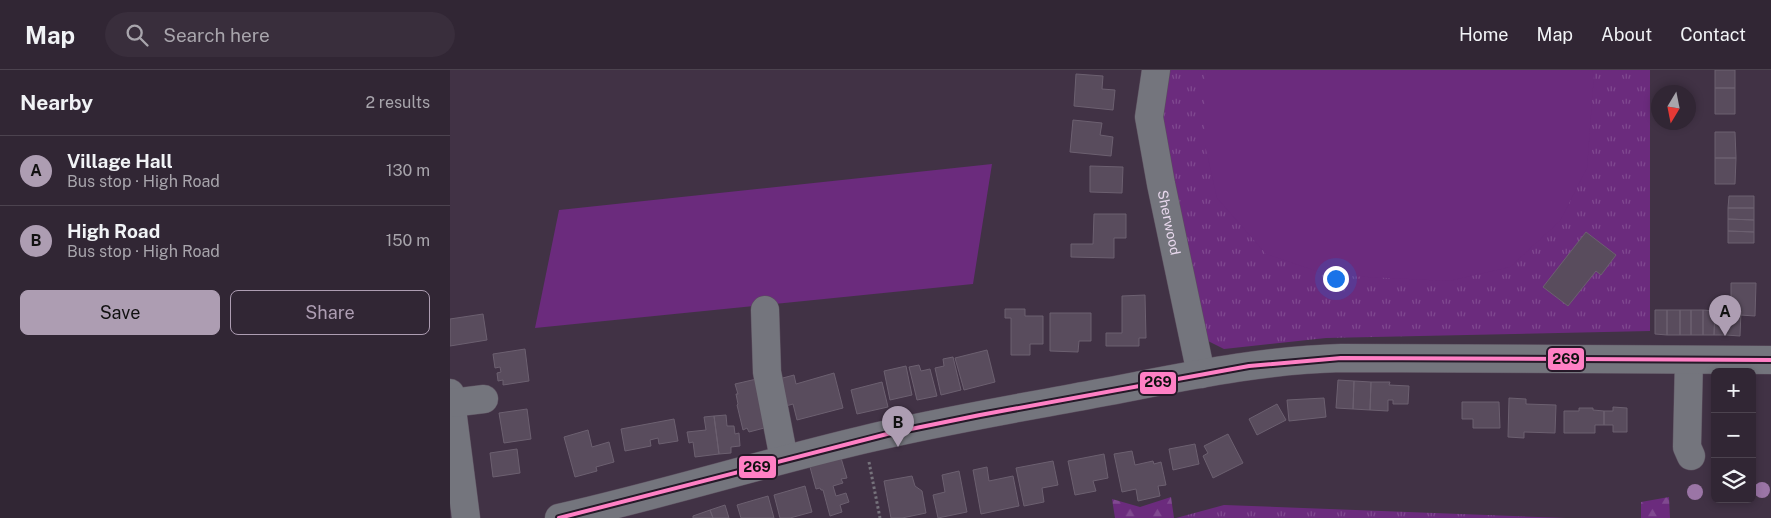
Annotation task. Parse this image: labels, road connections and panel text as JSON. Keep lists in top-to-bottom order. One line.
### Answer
{"streets":{"street":["Sherwood"]},"lines":["transit line 269"],"north":"bottom","page":{"header":"Map","search":"Search here","nav":["Home","Map","About","Contact"],"heading":["Nearby","2 results"],"list":[{"mark":"A","name":"Village Hall","note":"Bus stop · High Road","value":"130 m"},{"mark":"B","name":"High Road","note":"Bus stop · High Road","value":"150 m"}],"buttons":["Save","Share"],"pins":["A","B"],"map_buttons":["+","−"]}}
